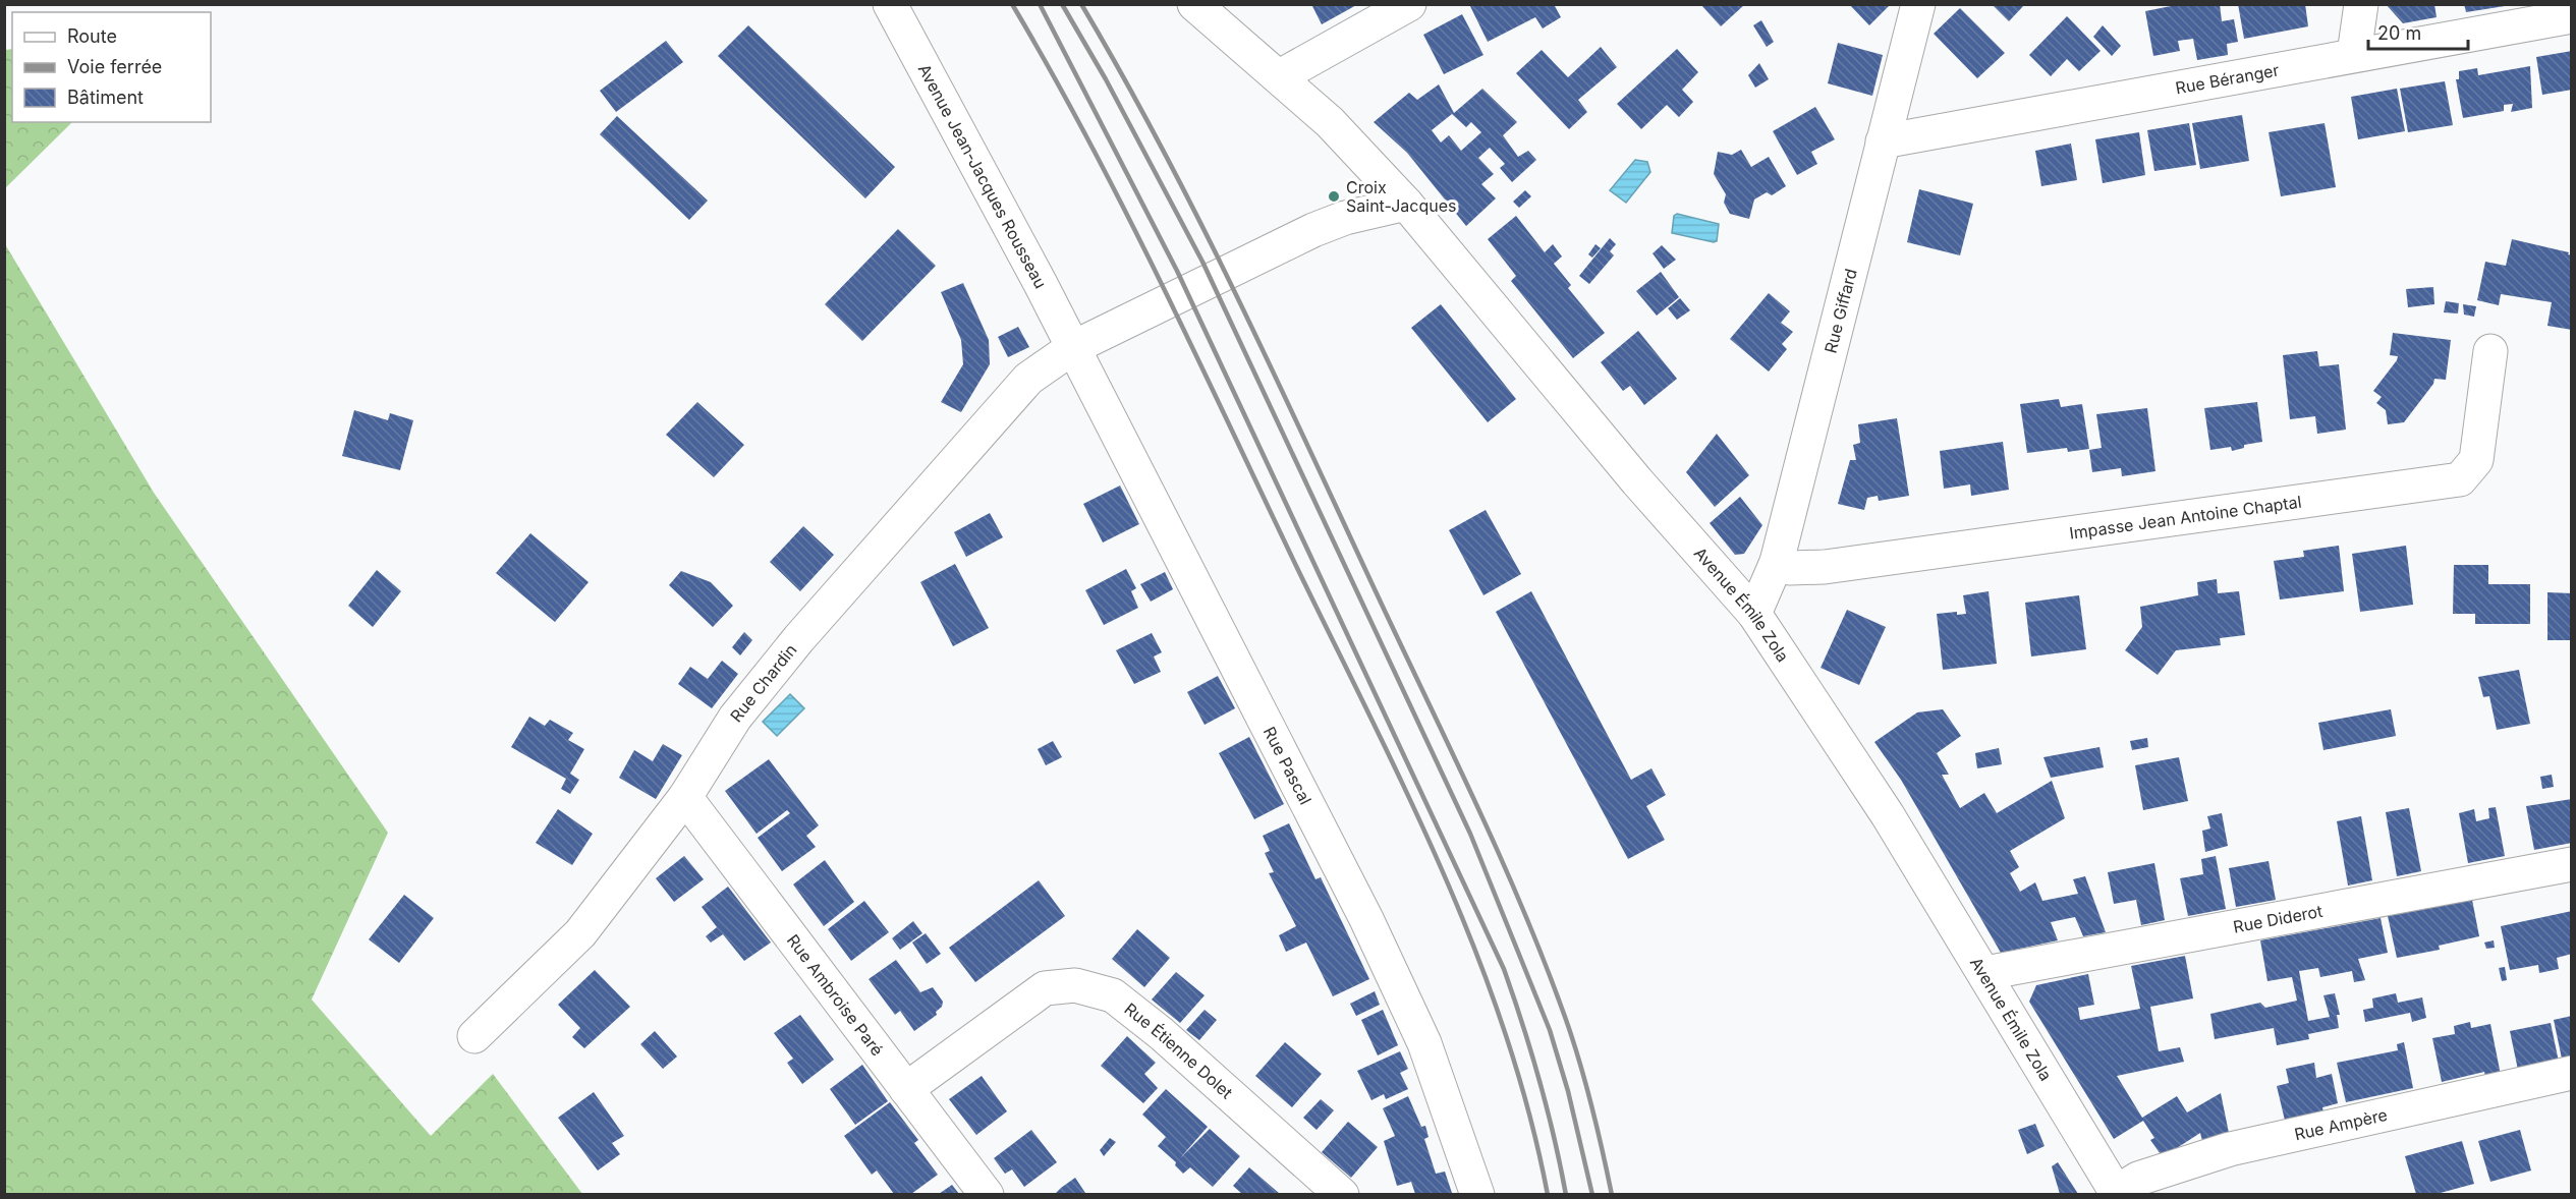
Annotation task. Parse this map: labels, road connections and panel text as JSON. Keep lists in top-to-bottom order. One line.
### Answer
{"streets":{"street":["Rue Béranger","Avenue Jean-Jacques Rousseau","Rue Giffard","Impasse Jean Antoine Chaptal","Avenue Émile Zola","Rue Chardin","Rue Pascal","Rue Diderot","Rue Ambroise Paré","Rue Étienne Dolet","Rue Ampère"]},"crossings":[["Rue Béranger","Rue Giffard"],["Avenue Jean-Jacques Rousseau","Rue Chardin"],["Avenue Jean-Jacques Rousseau","Rue Pascal"],["Rue Giffard","Impasse Jean Antoine Chaptal"],["Rue Giffard","Avenue Émile Zola"],["Avenue Émile Zola","Rue Chardin"],["Avenue Émile Zola","Rue Diderot"],["Avenue Émile Zola","Rue Ampère"],["Rue Chardin","Rue Pascal"],["Rue Chardin","Rue Ambroise Paré"],["Rue Ambroise Paré","Rue Étienne Dolet"]],"places":["Croix Saint-Jacques"],"legend":["Route","Voie ferrée","Bâtiment"],"scale_bar":"20 m"}
